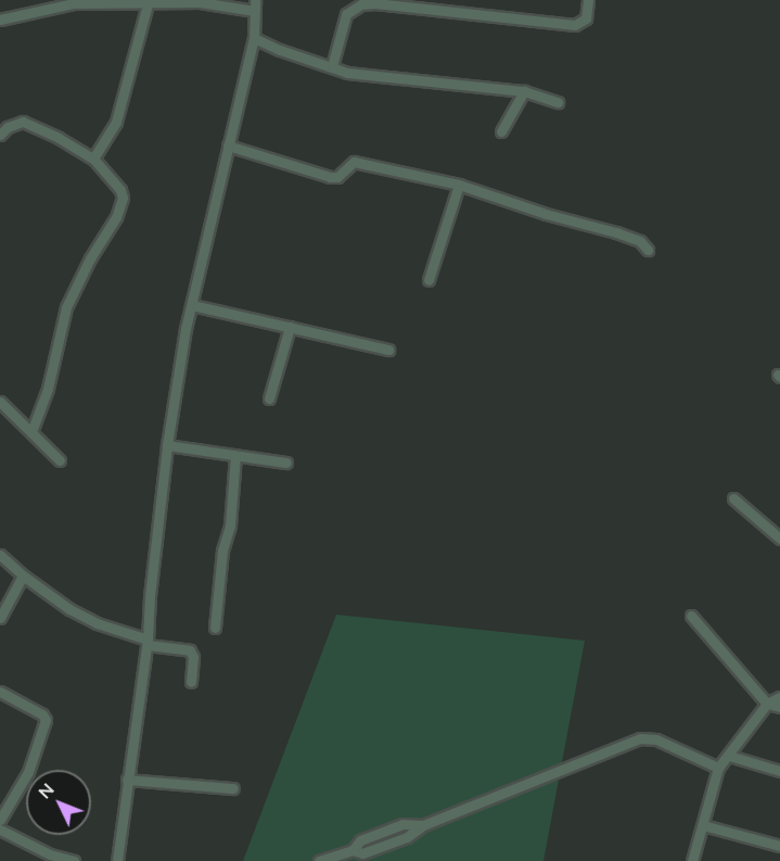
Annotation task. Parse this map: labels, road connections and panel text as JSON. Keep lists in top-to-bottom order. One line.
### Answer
{"north":"top left"}
